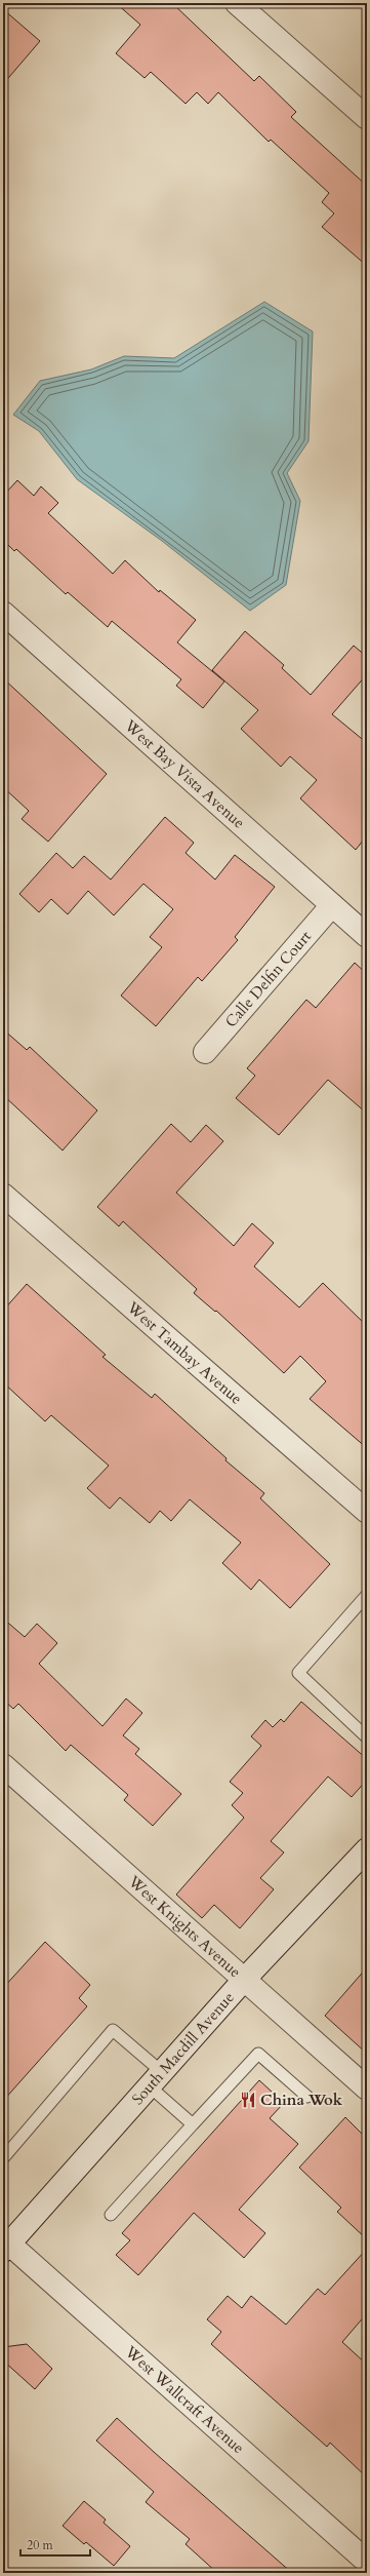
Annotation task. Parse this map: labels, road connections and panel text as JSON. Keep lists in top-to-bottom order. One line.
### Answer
{"streets":{"street":["West Bay Vista Avenue","Calle Delfin Court","West Tambay Avenue","West Knights Avenue","South Macdill Avenue","West Wallcraft Avenue"]},"crossings":[["West Bay Vista Avenue","Calle Delfin Court"],["West Knights Avenue","South Macdill Avenue"],["South Macdill Avenue","West Wallcraft Avenue"]],"places":{"restaurant":["China Wok"]},"scale_bar":"20 m"}
